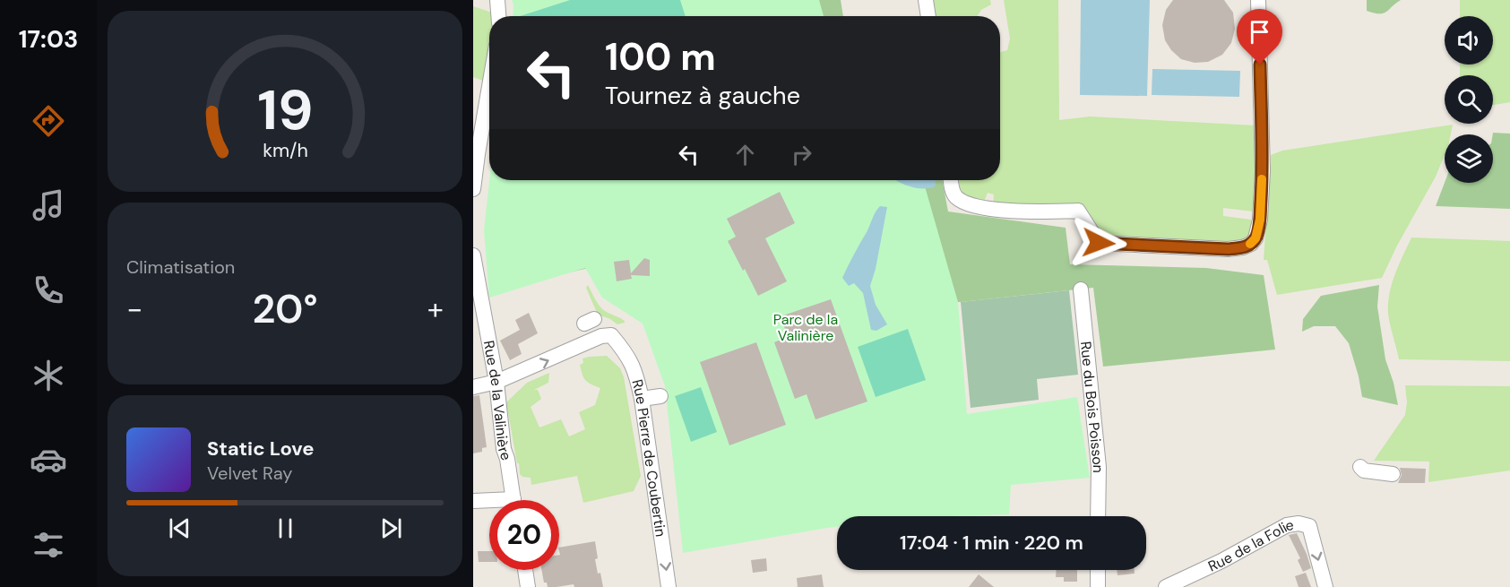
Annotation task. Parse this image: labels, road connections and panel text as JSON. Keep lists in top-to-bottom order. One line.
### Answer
{"streets":{"street":["Rue de la Valinière","Rue du Bois Poisson","Rue Pierre de Coubertin","Rue de la Folie"]},"crossings":[["Rue de la Valinière","Rue Pierre de Coubertin"]],"parks":["Parc de la Valinière"],"page":{"tabs":"17:03","turn":["100 m","Tournez à gauche"],"tile":"Climatisation","heat":["−","20°","+"],"song":["Static Love","Velvet Ray"],"limit":"20","trip":"17:04 · 1 min · 220 m","gauge":["19","km/h"]}}
